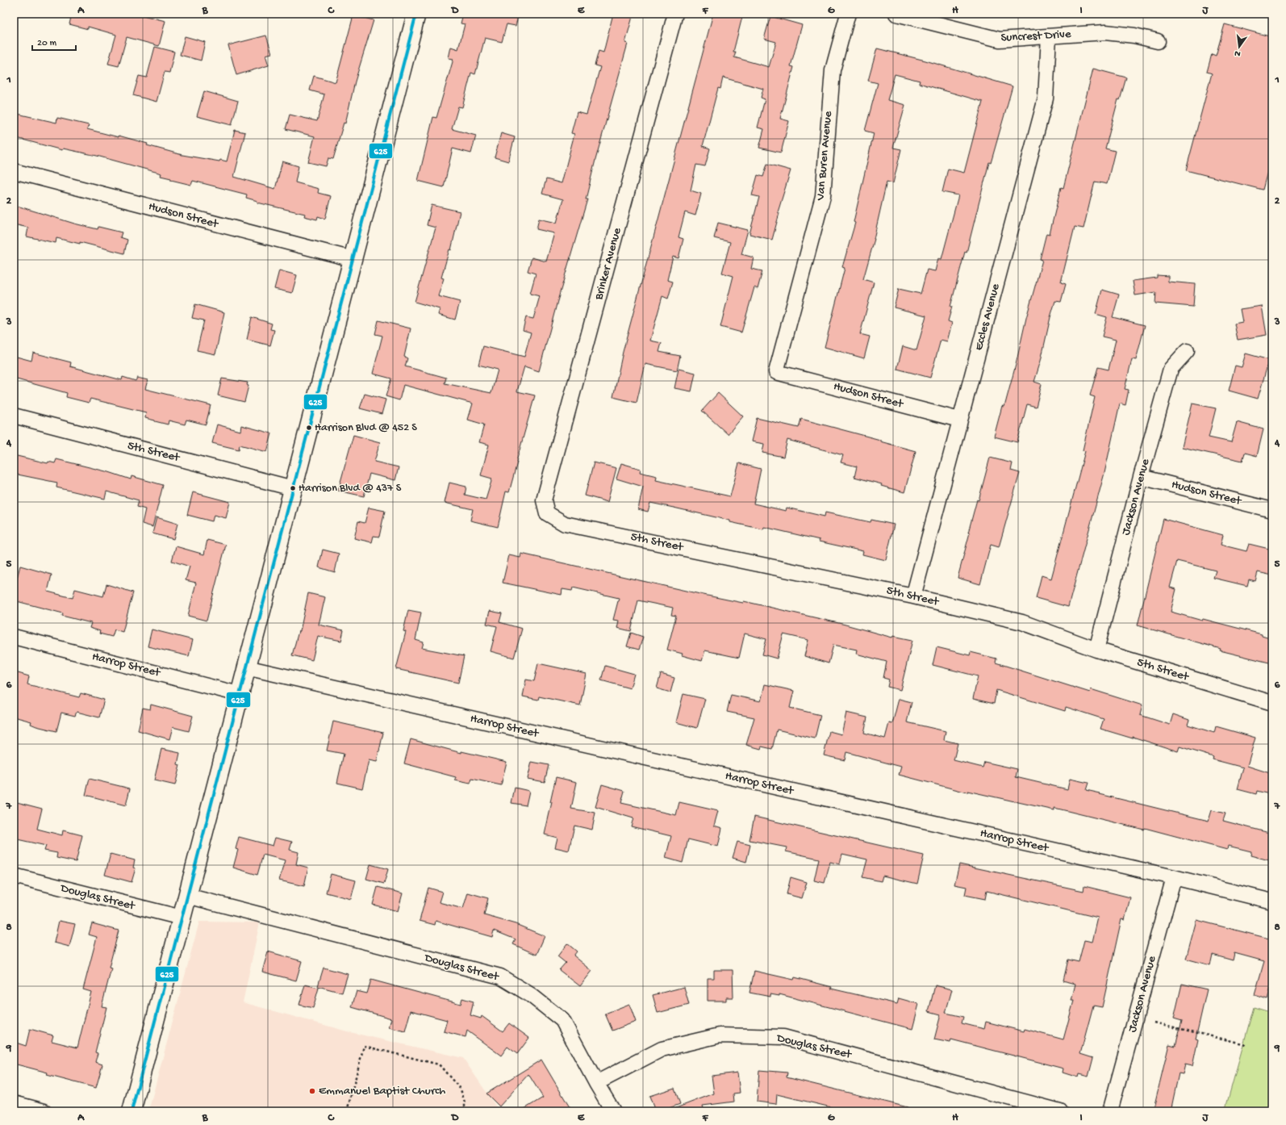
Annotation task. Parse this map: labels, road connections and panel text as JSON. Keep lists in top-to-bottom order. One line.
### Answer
{"streets":{"street":["Suncrest Drive","Van Buren Avenue","Hudson Street","Brinker Avenue","Eccles Avenue","5th Street","Jackson Avenue","Harrop Street","Douglas Street"]},"crossings":[["Suncrest Drive","Eccles Avenue"],["Van Buren Avenue","Hudson Street"],["Hudson Street","Eccles Avenue"],["Hudson Street","Jackson Avenue"],["Brinker Avenue","5th Street"],["Eccles Avenue","5th Street"],["5th Street","Jackson Avenue"],["Jackson Avenue","Harrop Street"]],"places":["Harrison Blvd @ 452 S","Harrison Blvd @ 437 S","Emmanuel Baptist Church"],"lines":["transit line 625"],"scale_bar":"20 m","north":"bottom","grid":{"columns":["A","B","C","D","E","F","G","H","I","J"],"rows":["1","2","3","4","5","6","7","8","9"]}}
